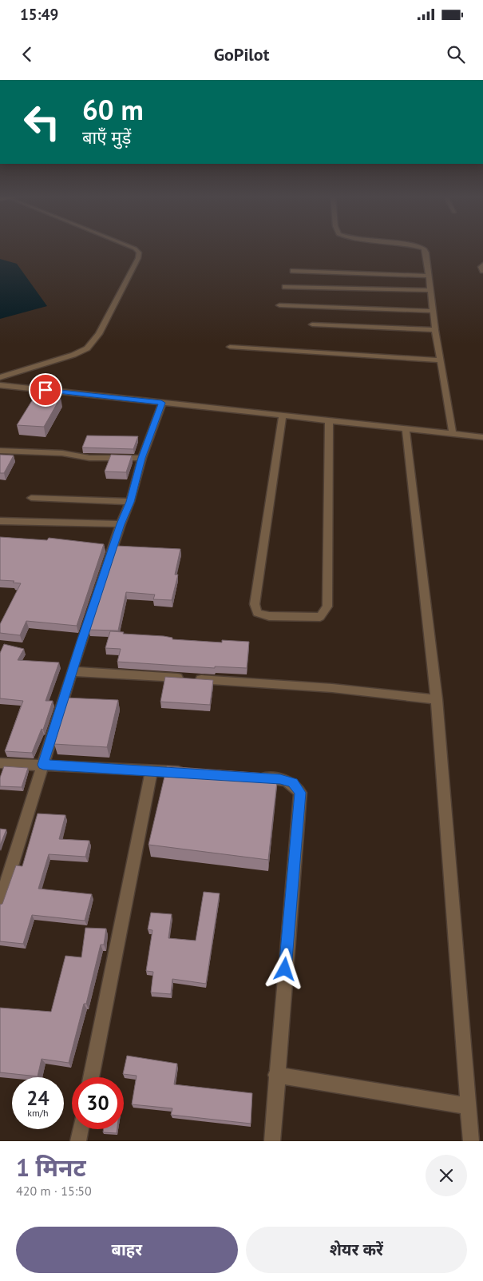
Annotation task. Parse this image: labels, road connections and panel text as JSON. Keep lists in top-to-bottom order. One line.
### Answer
{"page":{"status":"15:49","header":"GoPilot","turn":["60 m","बाएँ मुड़ें"],"speed":"24 km/h","limit":"30","heading":["1 मिनट","420 m · 15:50"],"buttons":["बाहर","शेयर करें"]}}
